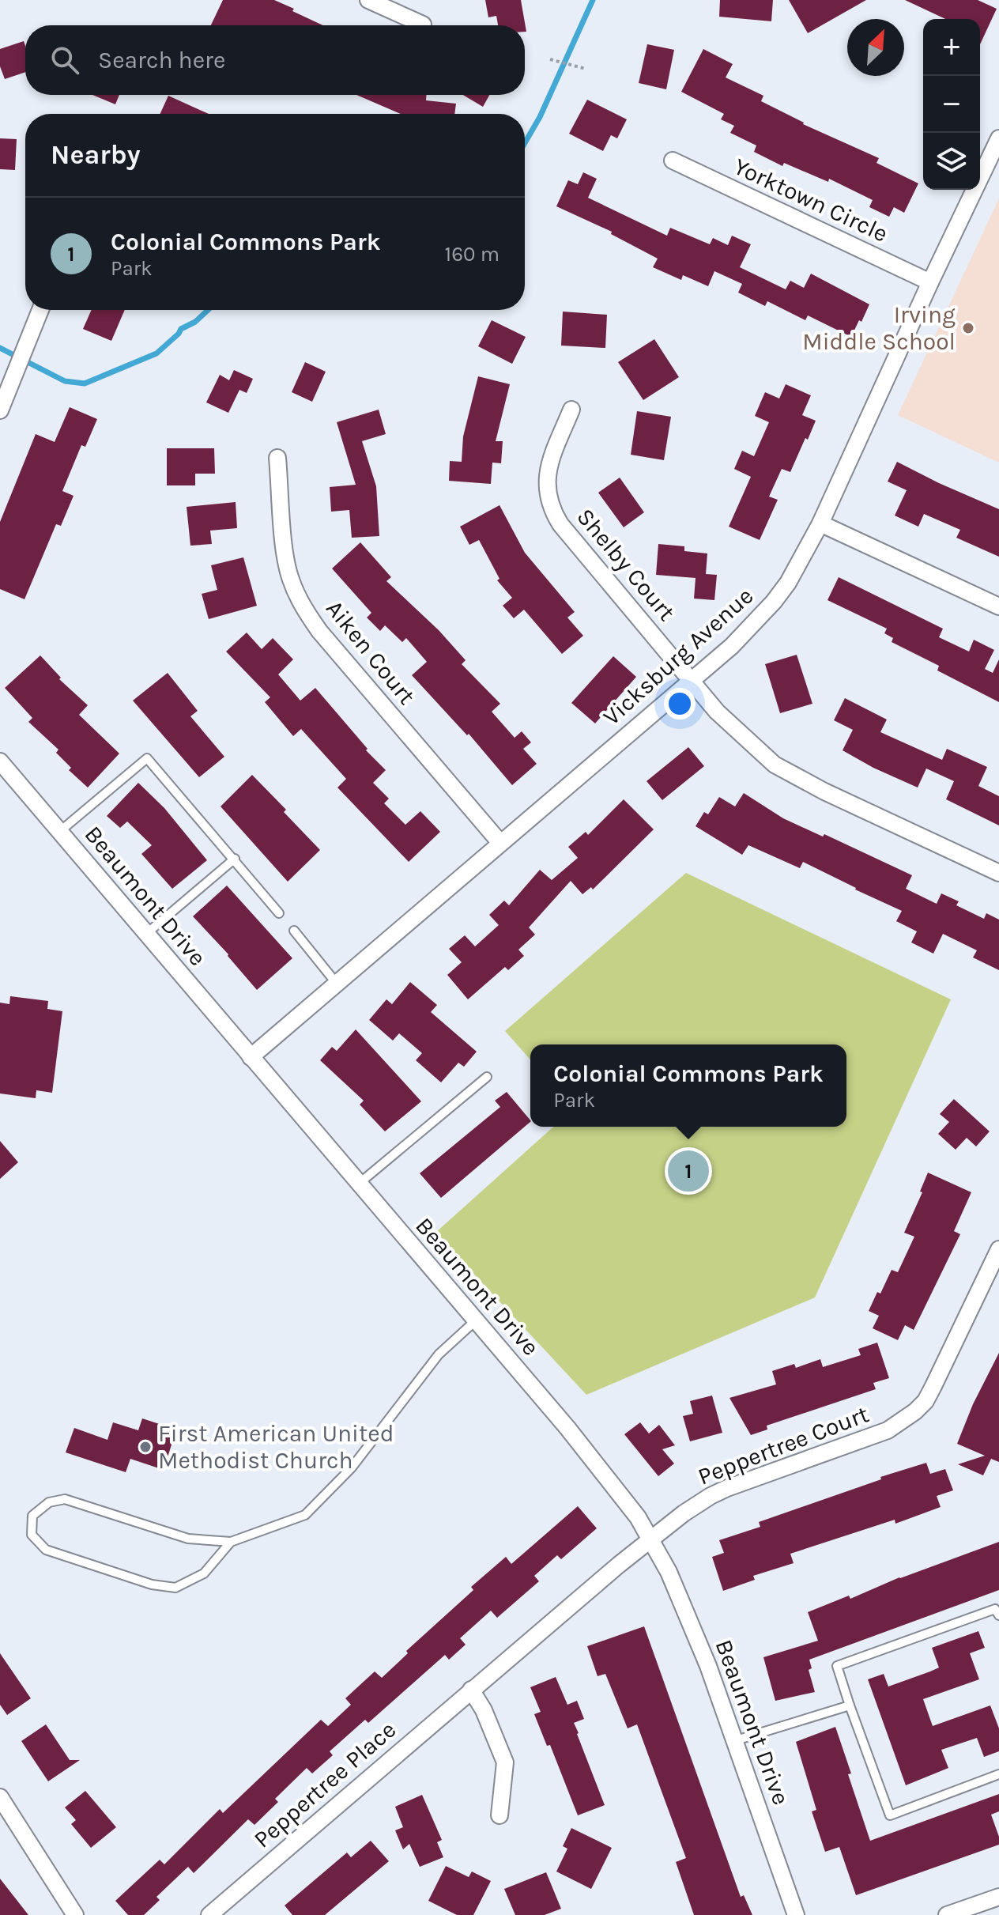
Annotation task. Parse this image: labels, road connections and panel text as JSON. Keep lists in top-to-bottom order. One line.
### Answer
{"streets":{"street":["Yorktown Circle","Shelby Court","Aiken Court","Vicksburg Avenue","Beaumont Drive","Peppertree Court","Peppertree Place"]},"crossings":[["Yorktown Circle","Vicksburg Avenue"],["Shelby Court","Vicksburg Avenue"],["Aiken Court","Vicksburg Avenue"],["Vicksburg Avenue","Beaumont Drive"],["Beaumont Drive","Peppertree Court"],["Peppertree Court","Peppertree Place"]],"places":["Irving Middle School","First American United Methodist Church"],"north":"top right","page":{"map_buttons":["+","−"],"search":"Search here","heading":"Nearby","list":[{"mark":"1","name":"Colonial Commons Park","note":"Park","value":"160 m"}],"popup":["Colonial Commons Park","Park"],"pins":"1"}}
